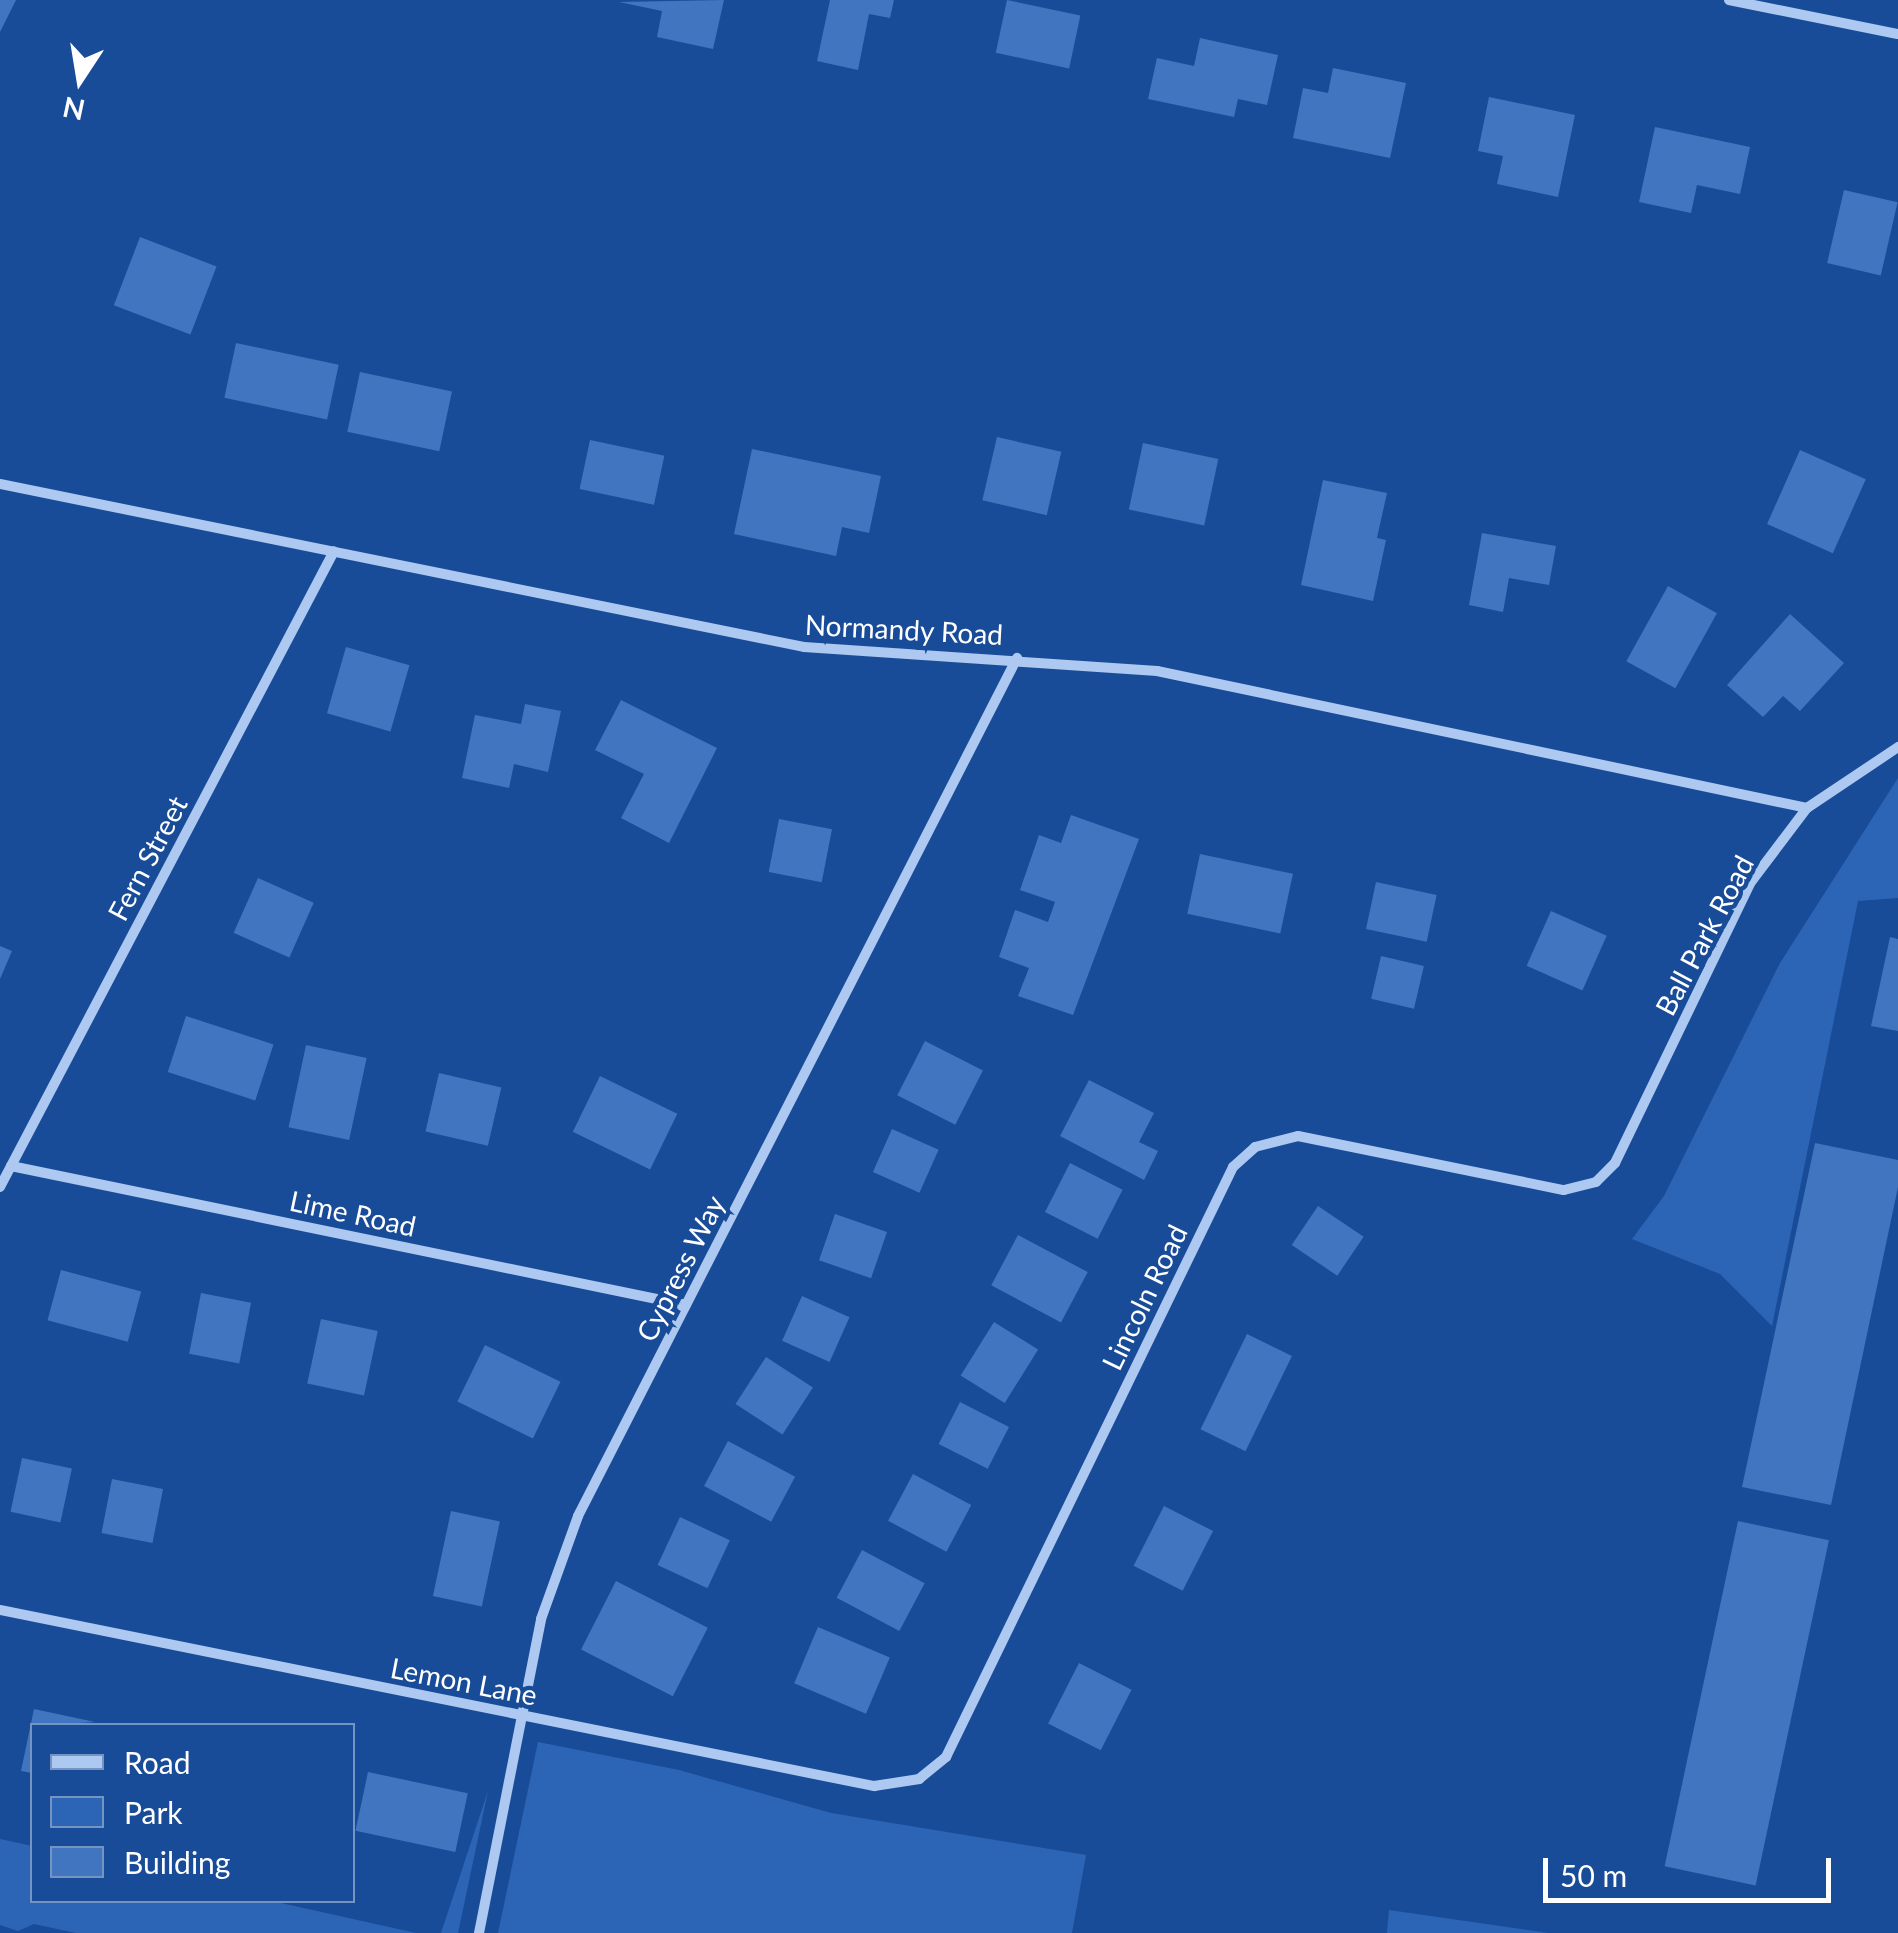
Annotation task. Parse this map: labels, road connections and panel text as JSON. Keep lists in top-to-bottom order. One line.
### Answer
{"streets":{"street":["Normandy Road","Fern Street","Ball Park Road","Lime Road","Cypress Way","Lincoln Road","Lemon Lane"]},"crossings":[["Normandy Road","Fern Street"],["Normandy Road","Ball Park Road"],["Normandy Road","Cypress Way"],["Fern Street","Lime Road"],["Ball Park Road","Lincoln Road"],["Lime Road","Cypress Way"],["Cypress Way","Lemon Lane"],["Lincoln Road","Lemon Lane"]],"legend":["Road","Park","Building"],"scale_bar":"50 m","north":"bottom"}
